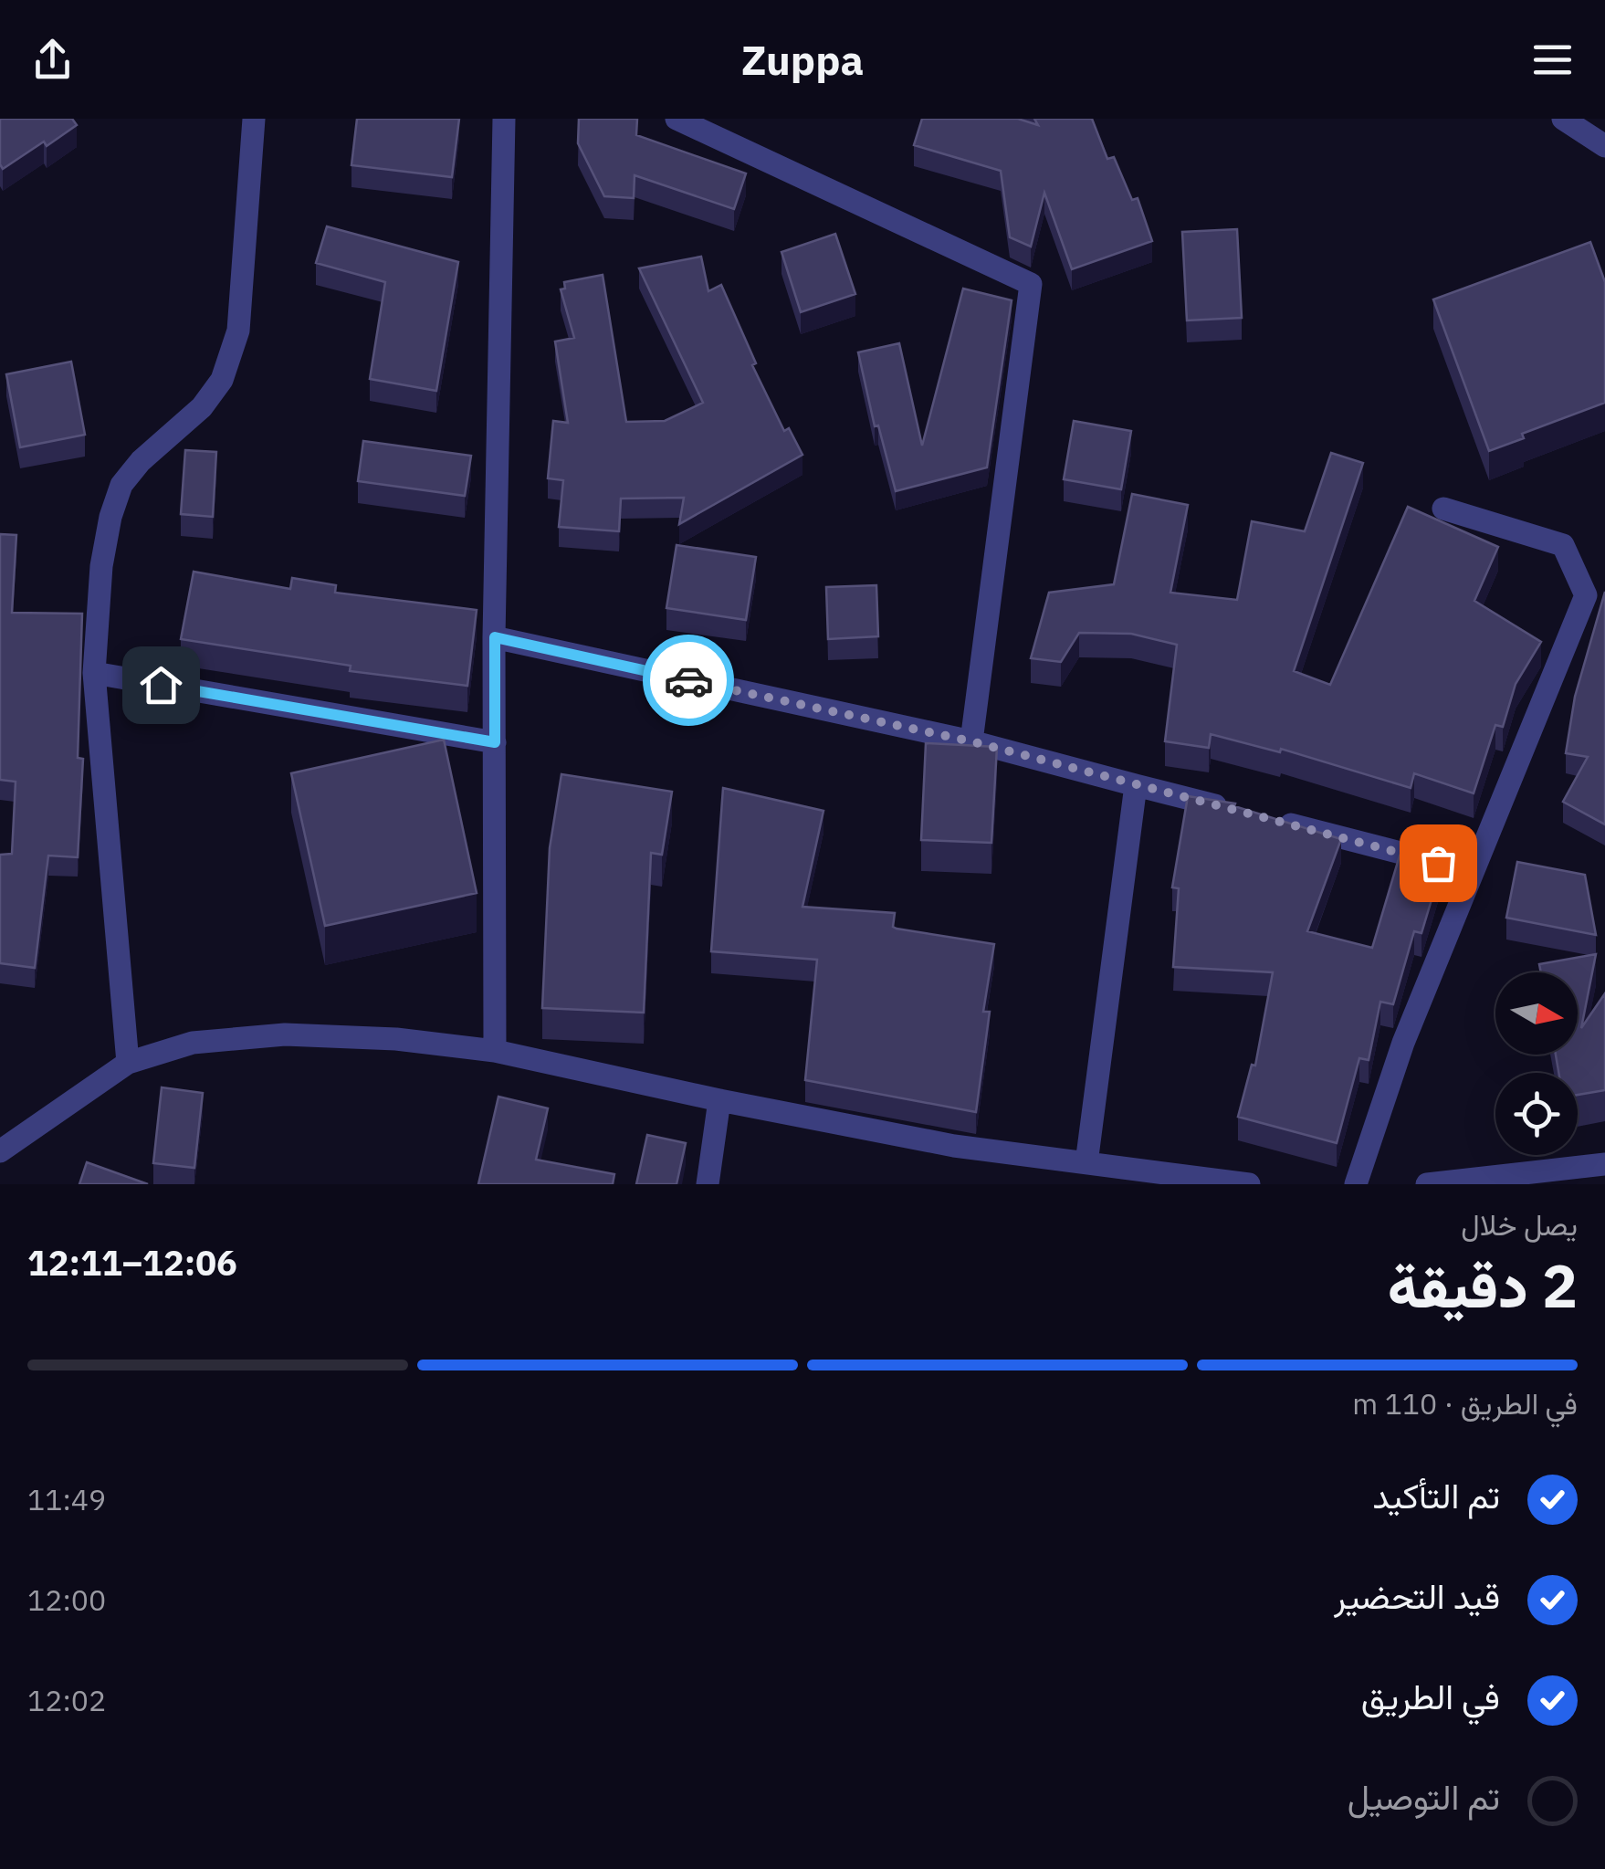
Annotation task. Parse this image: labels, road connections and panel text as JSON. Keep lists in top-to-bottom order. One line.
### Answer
{"north":"right","page":{"header":"Zuppa","heading":["2 دقيقة","يصل خلال","12:06–12:11"],"bar":"في الطريق · 110 m","list":[["تم التأكيد","11:49"],["قيد التحضير","12:00"],["في الطريق","12:02"],"تم التوصيل"]}}
